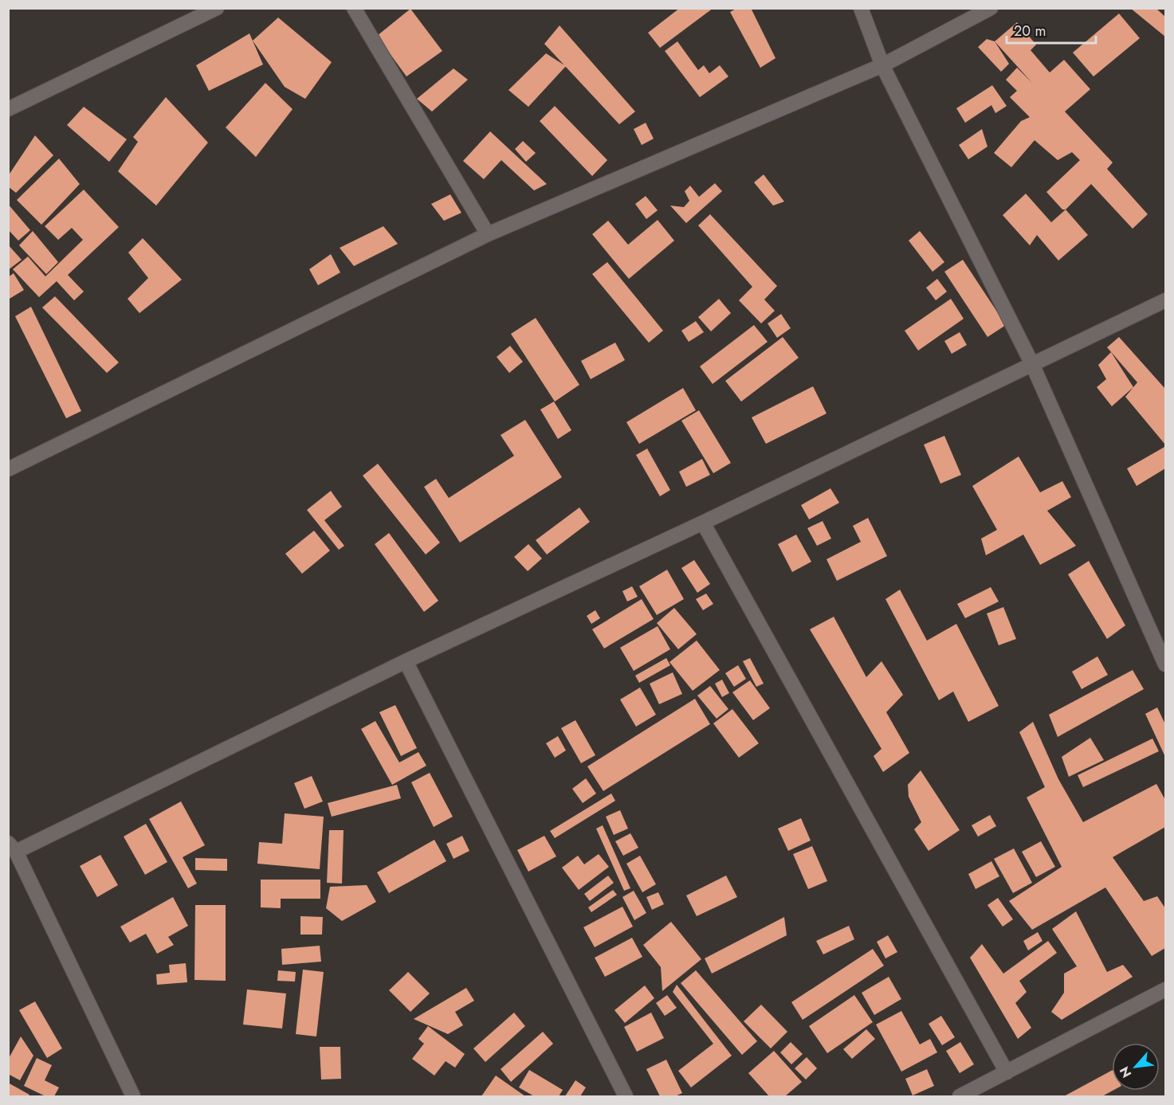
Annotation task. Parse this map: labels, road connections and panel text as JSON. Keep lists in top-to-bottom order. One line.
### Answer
{"scale_bar":"20 m","north":"bottom left"}
